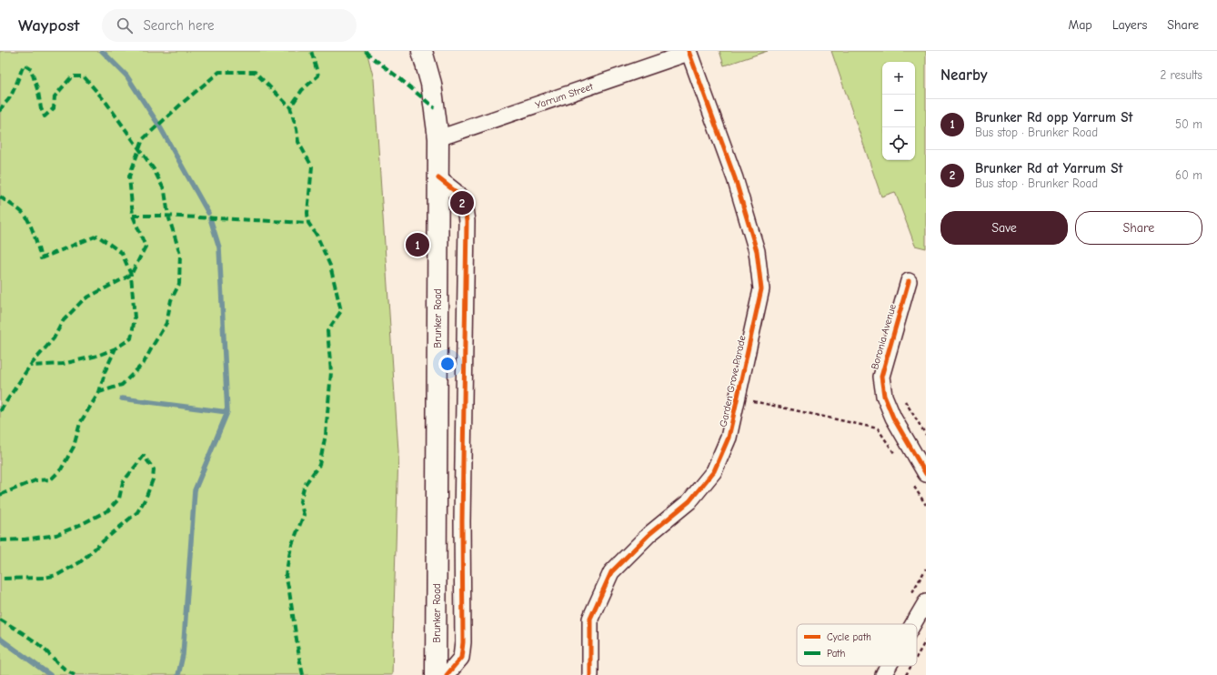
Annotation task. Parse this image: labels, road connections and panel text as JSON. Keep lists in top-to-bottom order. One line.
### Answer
{"streets":{"main road":["Brunker Road"],"street":["Yarrum Street","Boronia Avenue","Garden Grove Parade"]},"crossings":[["Yarrum Street","Brunker Road"],["Yarrum Street","Garden Grove Parade"]],"legend":["Cycle path","Path"],"page":{"header":"Waypost","search":"Search here","nav":["Map","Layers","Share"],"heading":["Nearby","2 results"],"map_buttons":["+","−"],"list":[{"mark":"1","name":"Brunker Rd opp Yarrum St","note":"Bus stop · Brunker Road","value":"50 m"},{"mark":"2","name":"Brunker Rd at Yarrum St","note":"Bus stop · Brunker Road","value":"60 m"}],"pins":["2","1"],"buttons":["Save","Share"]}}
